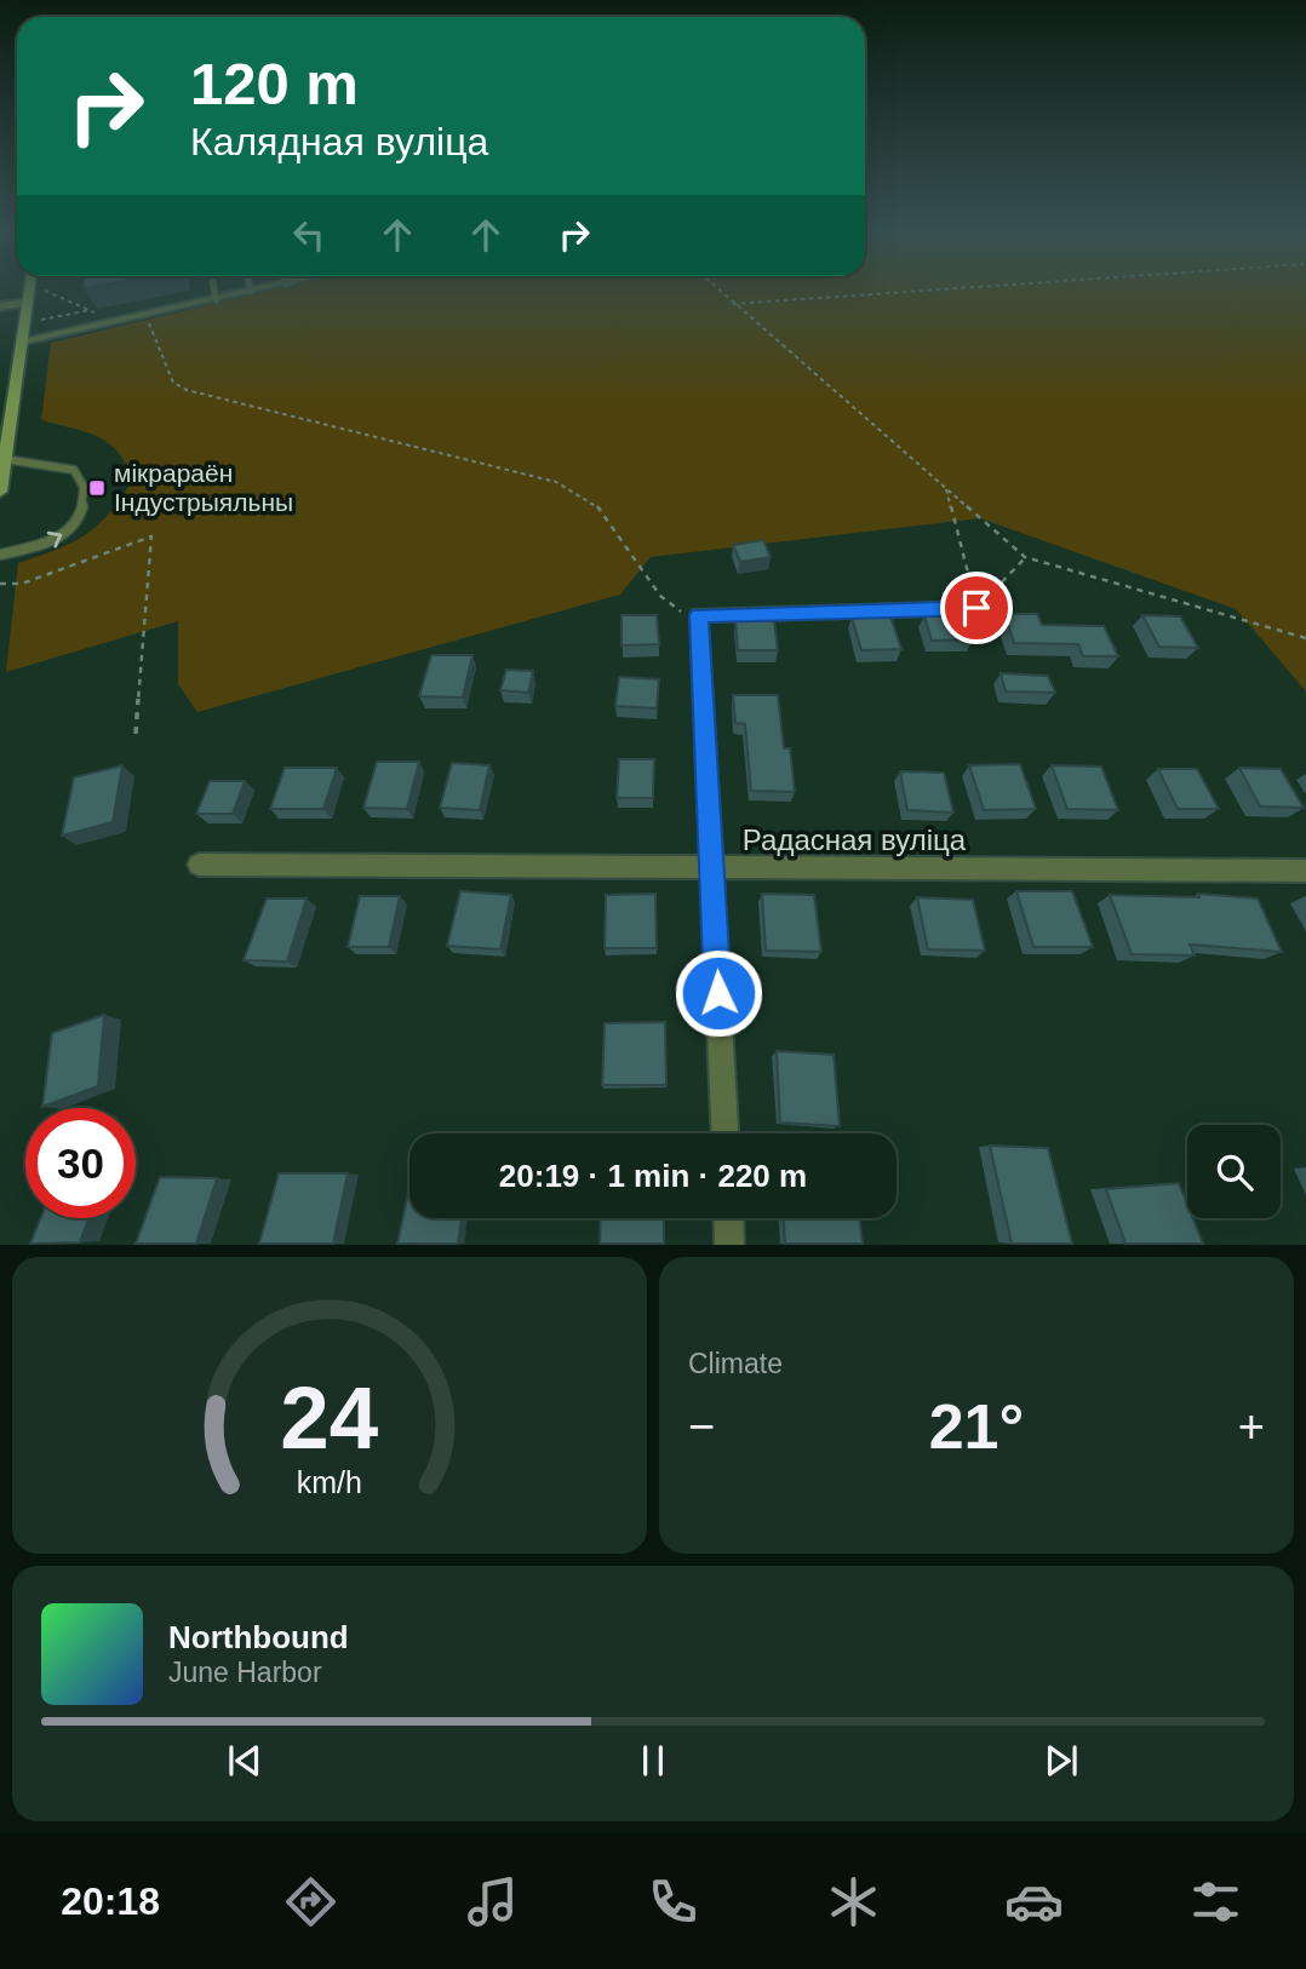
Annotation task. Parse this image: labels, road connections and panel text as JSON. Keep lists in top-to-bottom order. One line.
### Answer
{"streets":{"street":["Радасная вуліца"]},"places":{"transit":["мікрараён Індустрыяльны"]},"page":{"turn":["120 m","Калядная вуліца"],"limit":"30","trip":"20:19 · 1 min · 220 m","tile":"Climate","heat":["−","21°","+"],"song":["Northbound","June Harbor"],"tabs":"20:18","gauge":["24","km/h"]}}
